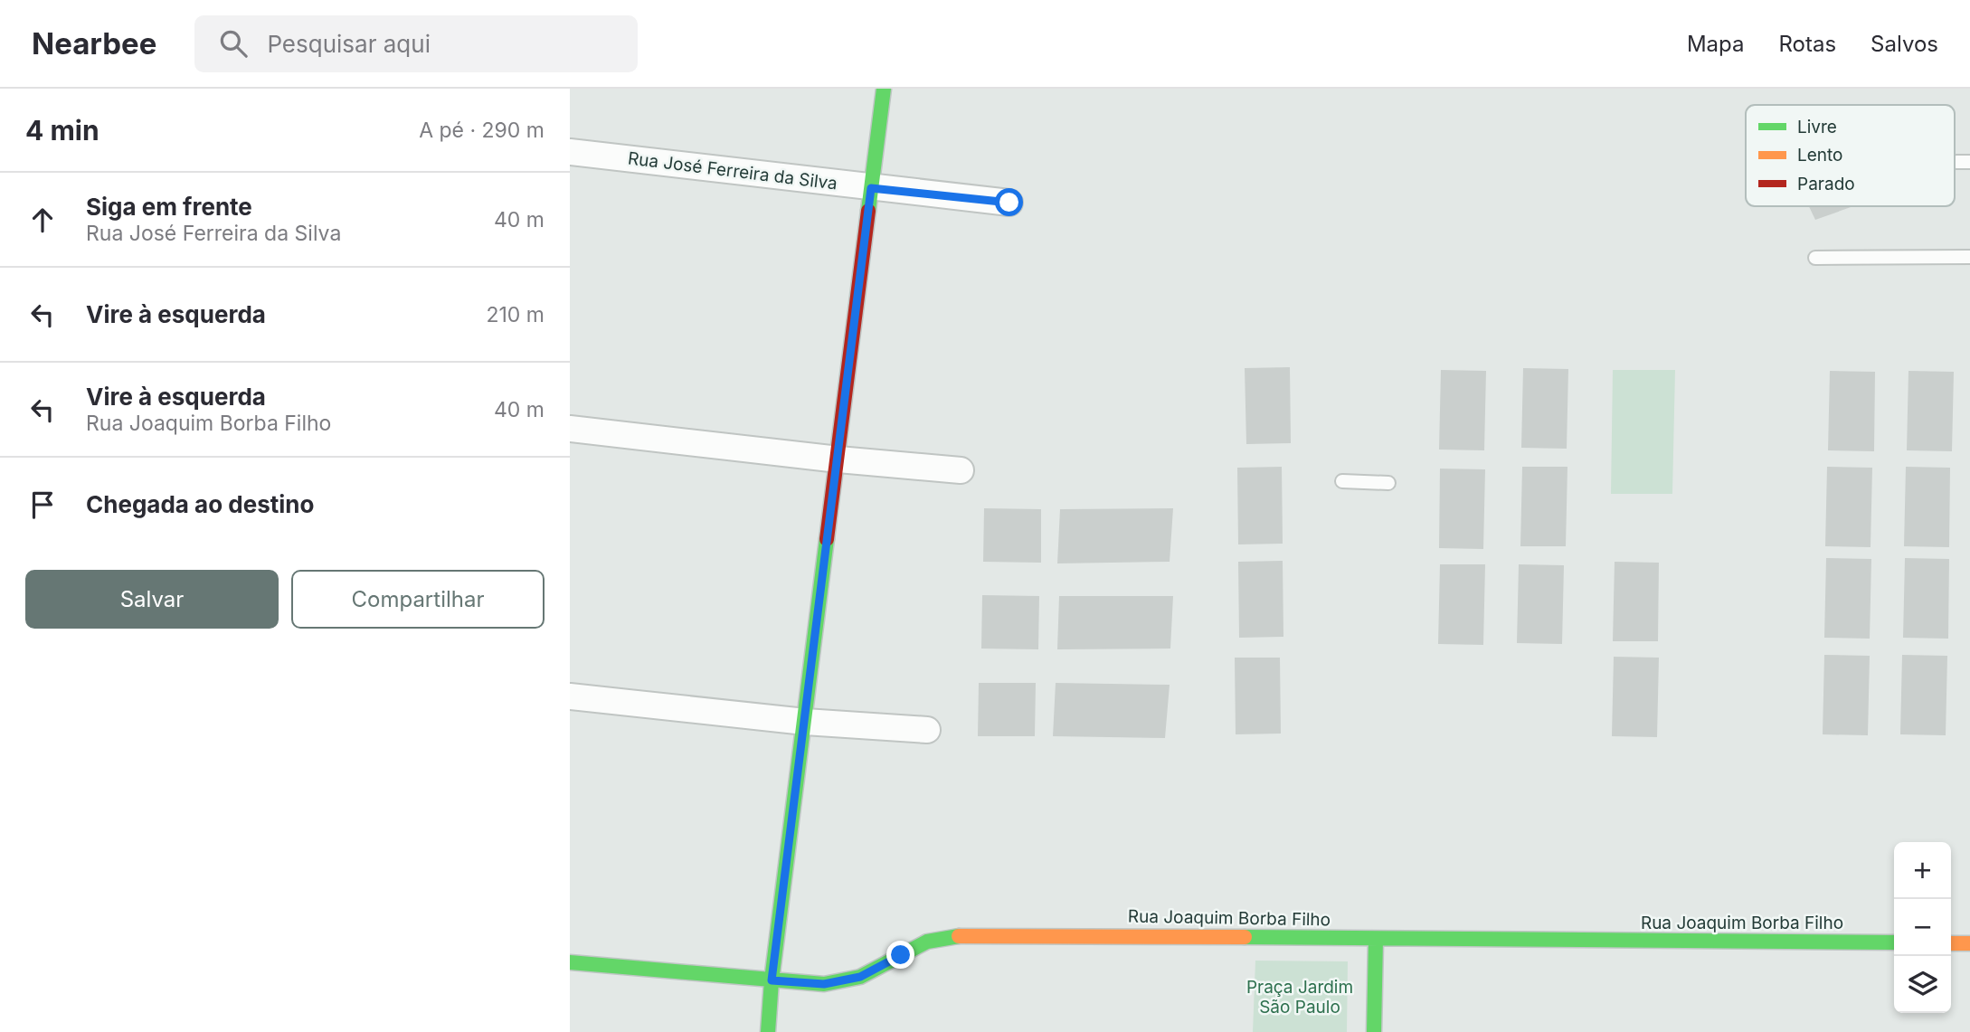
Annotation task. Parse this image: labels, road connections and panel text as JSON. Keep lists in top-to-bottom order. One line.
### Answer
{"streets":{"main road":["Rua Joaquim Borba Filho"],"street":["Rua José Ferreira da Silva"]},"parks":["Praça Jardim São Paulo"],"legend":["Livre","Lento","Parado"],"page":{"header":"Nearbee","search":"Pesquisar aqui","nav":["Mapa","Rotas","Salvos"],"heading":["4 min","A pé · 290 m"],"list":[["Siga em frente","Rua José Ferreira da Silva","40 m"],["Vire à esquerda","210 m"],["Vire à esquerda","Rua Joaquim Borba Filho","40 m"],"Chegada ao destino"],"buttons":["Salvar","Compartilhar"],"map_buttons":["+","−"]}}
